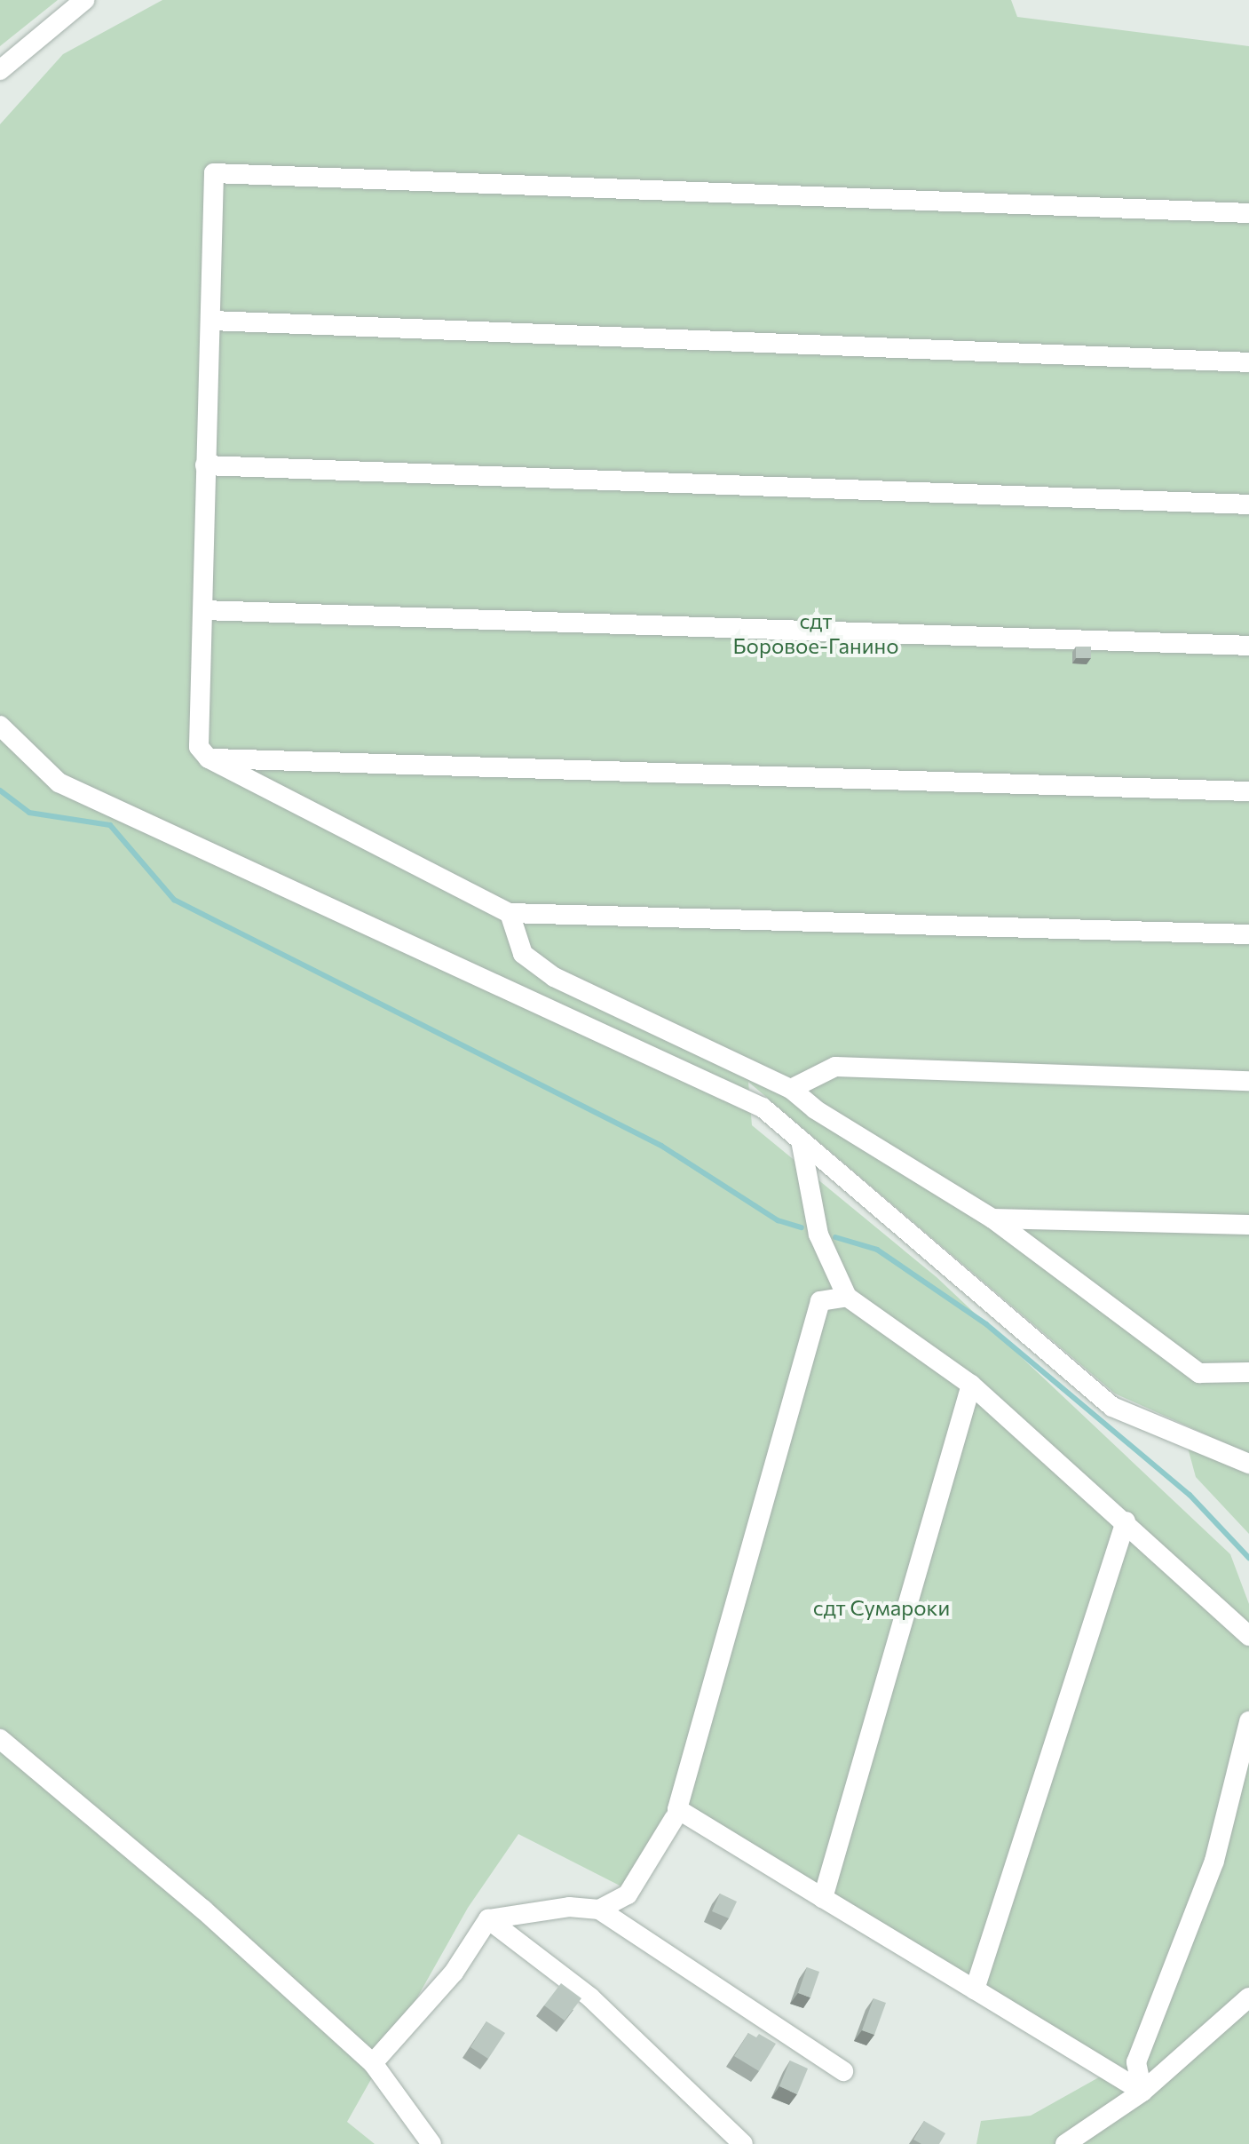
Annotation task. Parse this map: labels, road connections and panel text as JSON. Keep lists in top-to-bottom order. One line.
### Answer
{"parks":["сдт Боровое-Ганино","сдт Сумароки"]}
